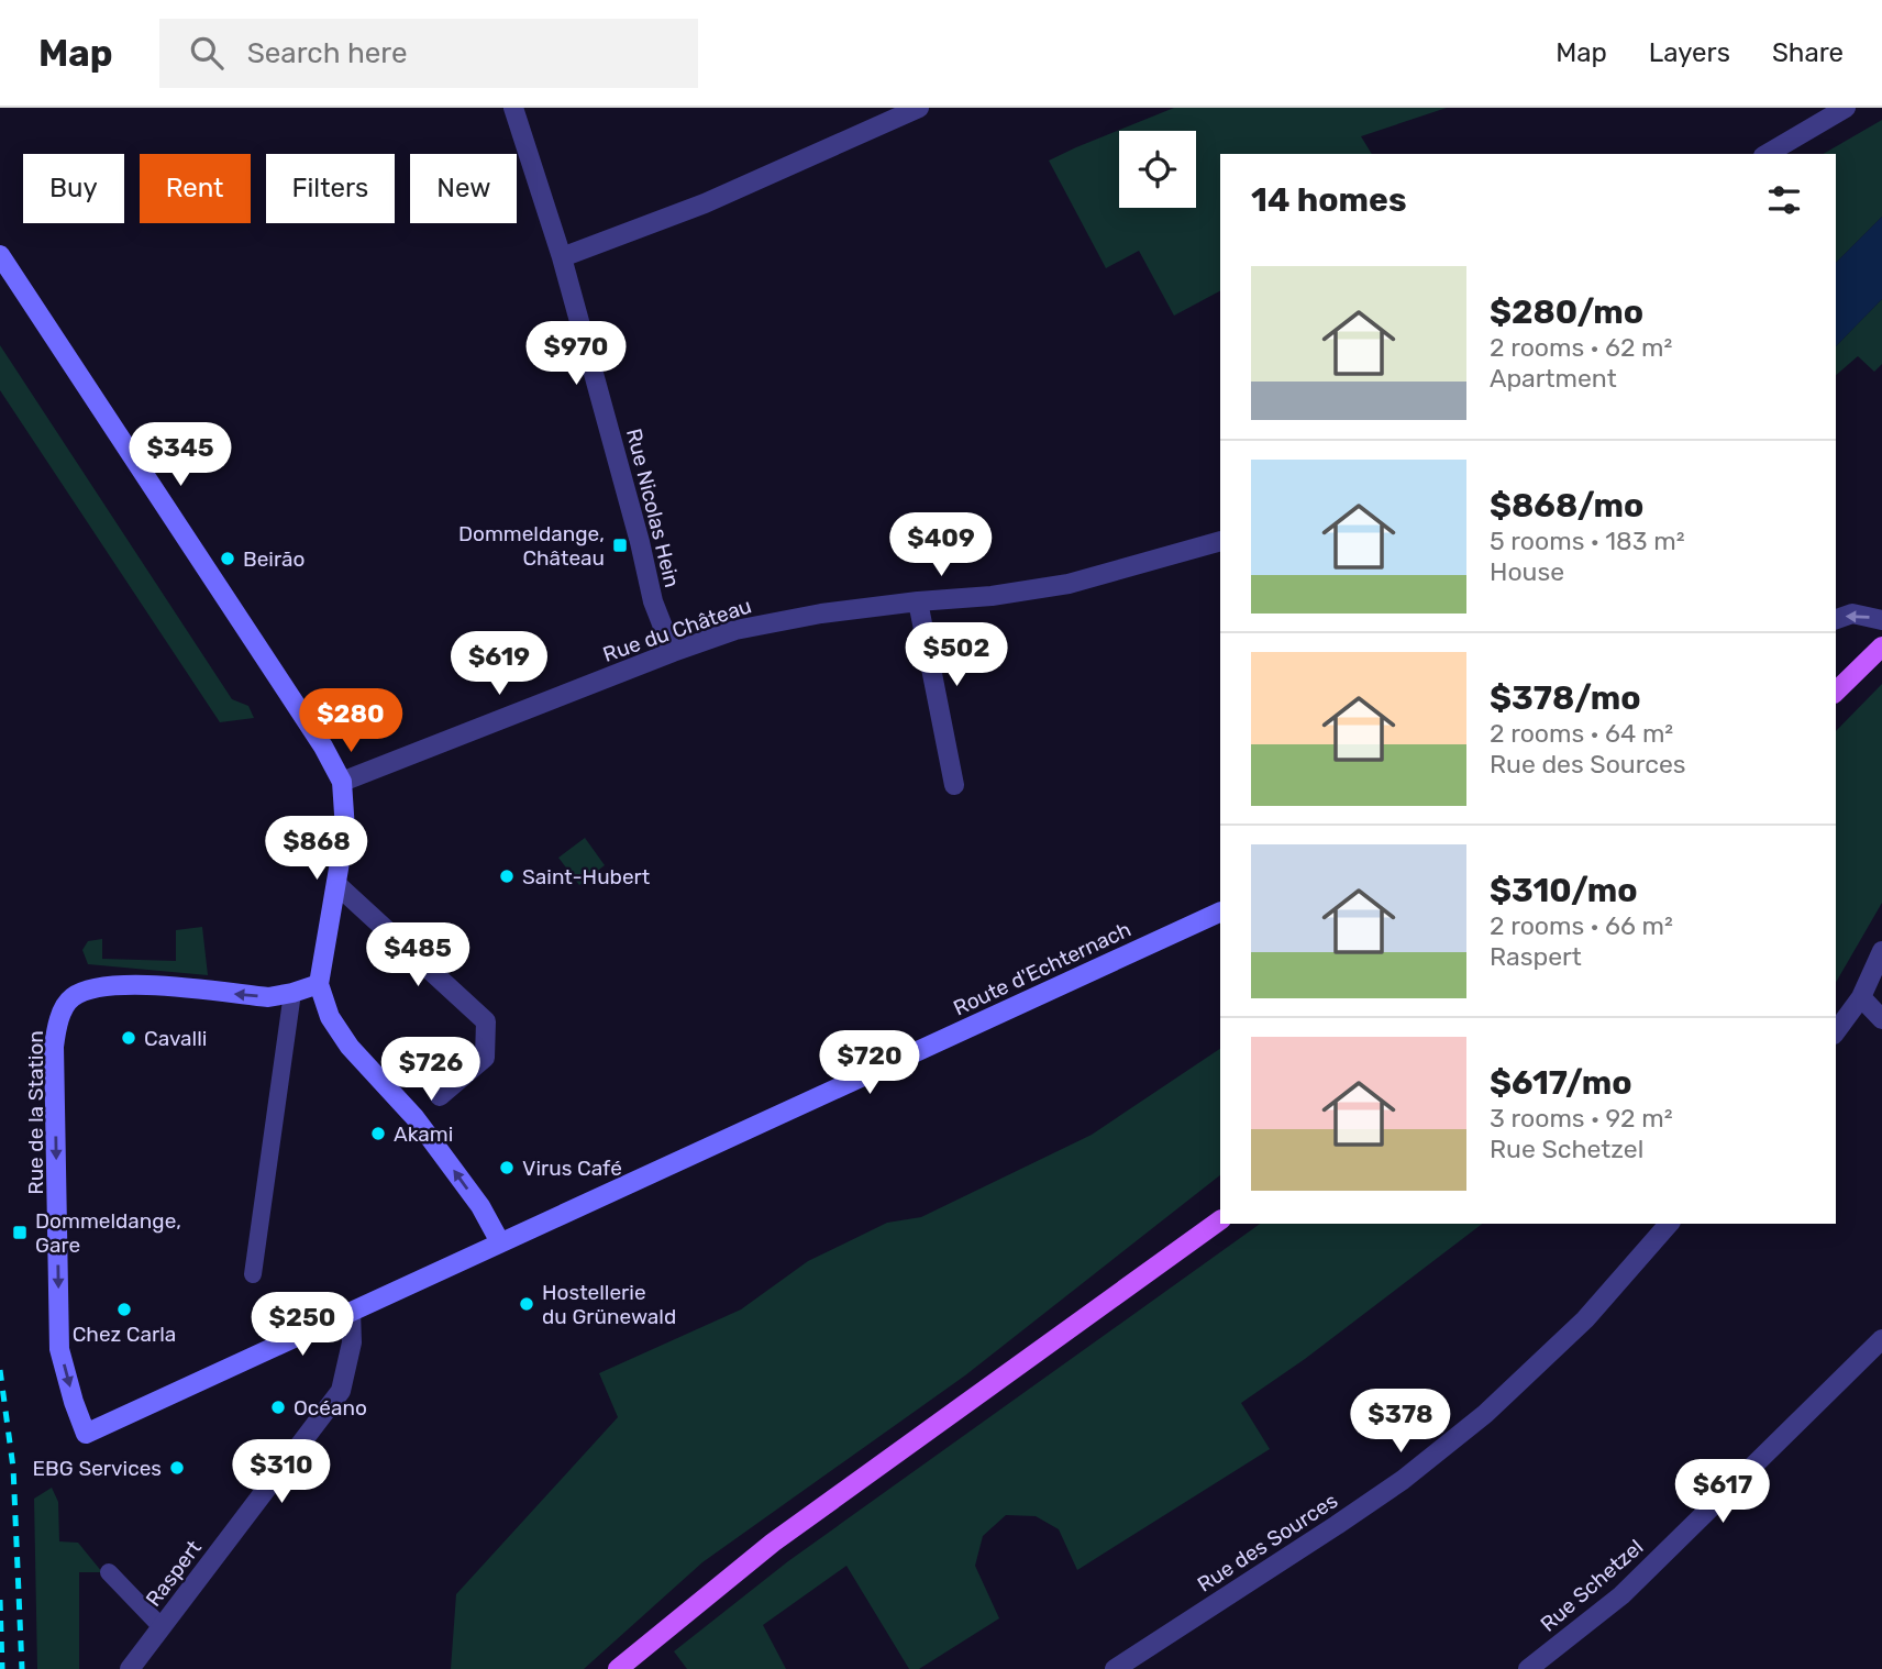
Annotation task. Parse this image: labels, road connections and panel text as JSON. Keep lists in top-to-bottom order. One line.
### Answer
{"streets":{"street":["Rue Nicolas Hein","Rue du Château","Route d'Echternach","Rue de la Station","Rue des Sources","Raspert","Rue Schetzel"]},"crossings":[["Rue Nicolas Hein","Rue du Château"],["Route d'Echternach","Rue de la Station"],["Route d'Echternach","Raspert"]],"places":{"transit":["Dommeldange, Château","Dommeldange, Gare"],"other":["Beirão","Saint-Hubert","Cavalli","Akami","Virus Café","Hostellerie du Grünewald","Chez Carla","Océano","EBG Services"]},"page":{"header":"Map","search":"Search here","nav":["Map","Layers","Share"],"chip":["Buy","Rent","Filters","New"],"heading":"14 homes","list":[{"name":"$280/mo","note":"2 rooms · 62 m² · Apartment"},{"name":"$868/mo","note":"5 rooms · 183 m² · House"},{"name":"$378/mo","note":"2 rooms · 64 m² · Rue des Sources"},{"name":"$310/mo","note":"2 rooms · 66 m² · Raspert"},{"name":"$617/mo","note":"3 rooms · 92 m² · Rue Schetzel"}],"price":["$970","$345","$409","$502","$619","$280","$868","$485","$720","$726","$250","$378","$310","$617"]}}
